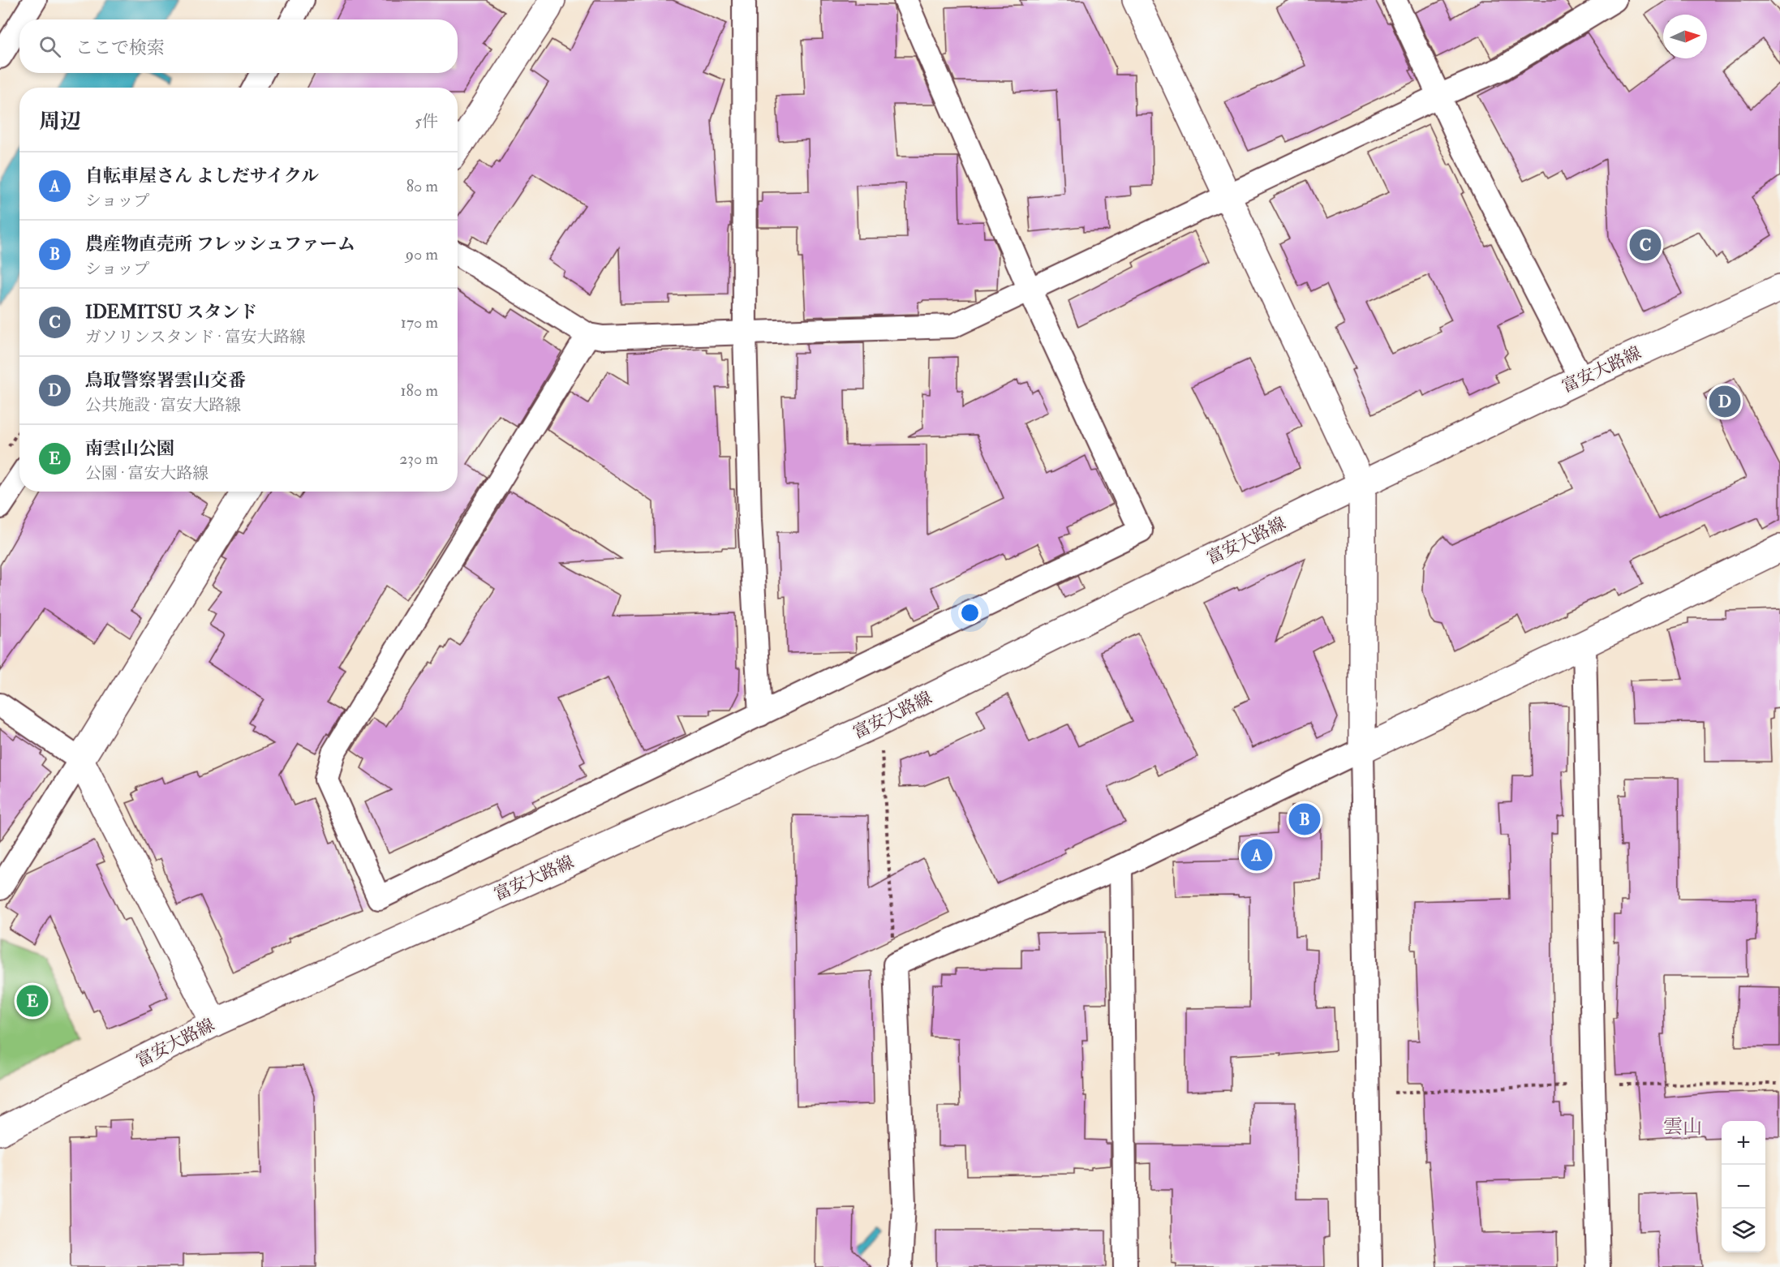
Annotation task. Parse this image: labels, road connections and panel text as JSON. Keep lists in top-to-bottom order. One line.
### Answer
{"streets":{"street":["富安大路線"]},"districts":["雲山"],"north":"right","page":{"search":"ここで検索","heading":["周辺","5件"],"list":[{"mark":"A","name":"自転車屋さん よしだサイクル","note":"ショップ","value":"80 m"},{"mark":"B","name":"農産物直売所 フレッシュファーム","note":"ショップ","value":"90 m"},{"mark":"C","name":"IDEMITSU スタンド","note":"ガソリンスタンド · 富安大路線","value":"170 m"},{"mark":"D","name":"鳥取警察署雲山交番","note":"公共施設 · 富安大路線","value":"180 m"},{"mark":"E","name":"南雲山公園","note":"公園 · 富安大路線","value":"230 m"}],"pins":["C","D","B","A","E"],"map_buttons":["+","−"]}}
